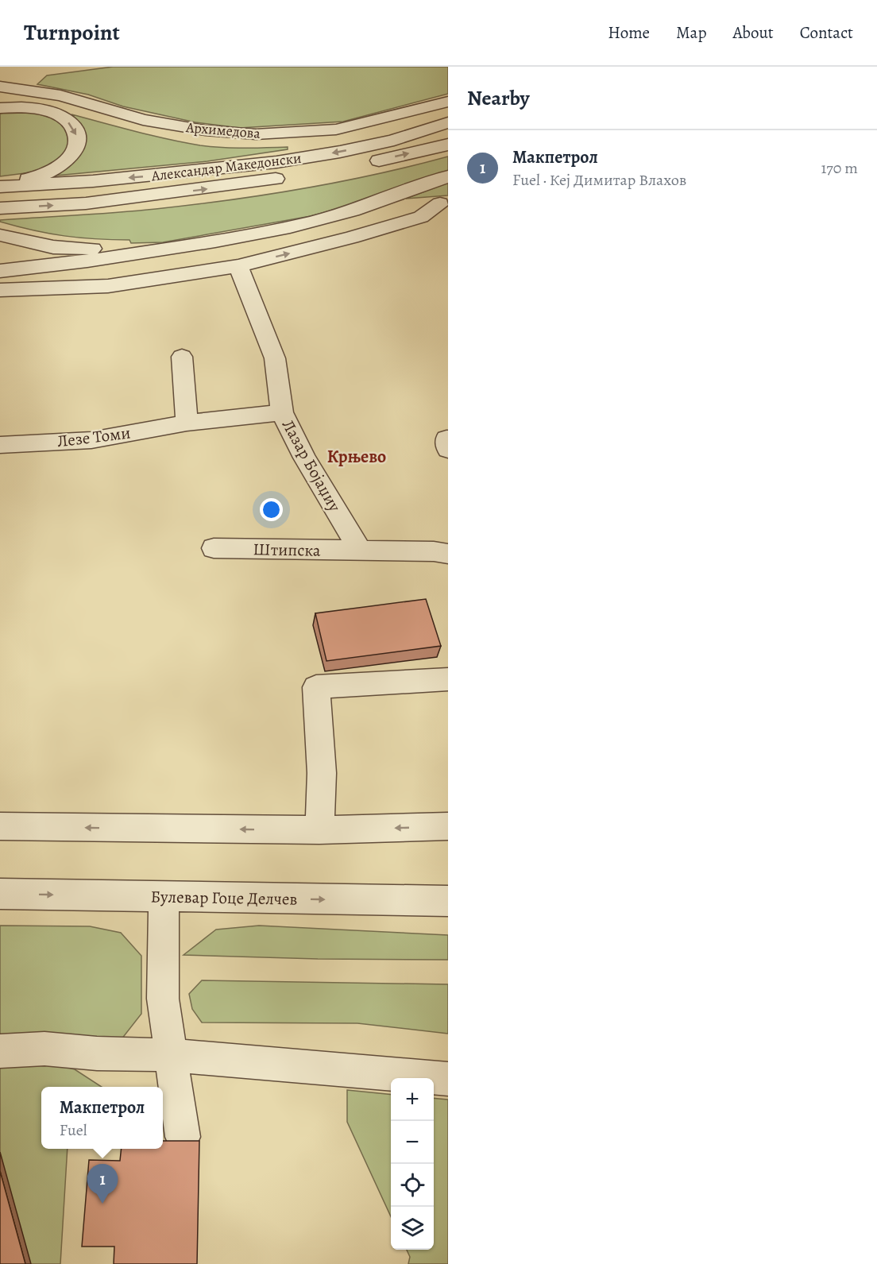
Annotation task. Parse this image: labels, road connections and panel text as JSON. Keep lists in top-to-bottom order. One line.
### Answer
{"streets":{"street":["Архимедова","Александар Македонски","Лезе Томи","Лазар Бојаџиу","Штипска","Булевар Гоце Делчев"]},"crossings":[["Лезе Томи","Лазар Бојаџиу"],["Лазар Бојаџиу","Штипска"]],"districts":["Крњево"],"page":{"header":"Turnpoint","nav":["Home","Map","About","Contact"],"heading":"Nearby","list":[{"mark":"1","name":"Макпетрол","note":"Fuel · Кеј Димитар Влахов","value":"170 m"}],"map_buttons":["+","−"],"popup":["Макпетрол","Fuel"],"pins":"1"}}
